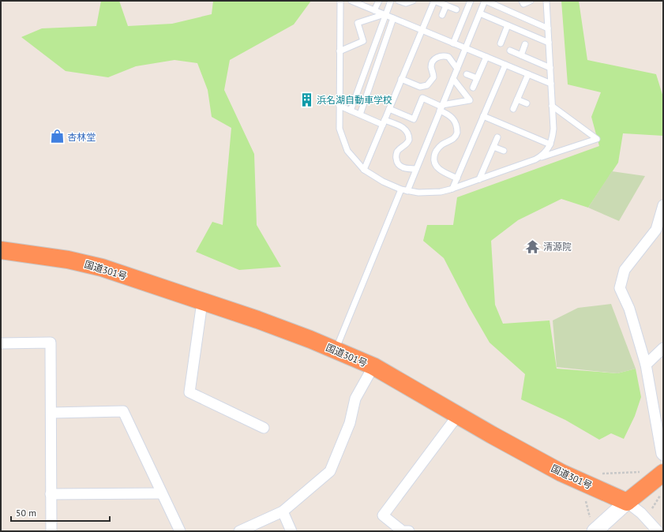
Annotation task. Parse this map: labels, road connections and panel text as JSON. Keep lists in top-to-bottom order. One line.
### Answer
{"streets":{"highway":["国道301号"]},"places":{"building":["浜名湖自動車学校"],"shop":["杏林堂"],"temple":["清源院"]},"scale_bar":"50 m"}
